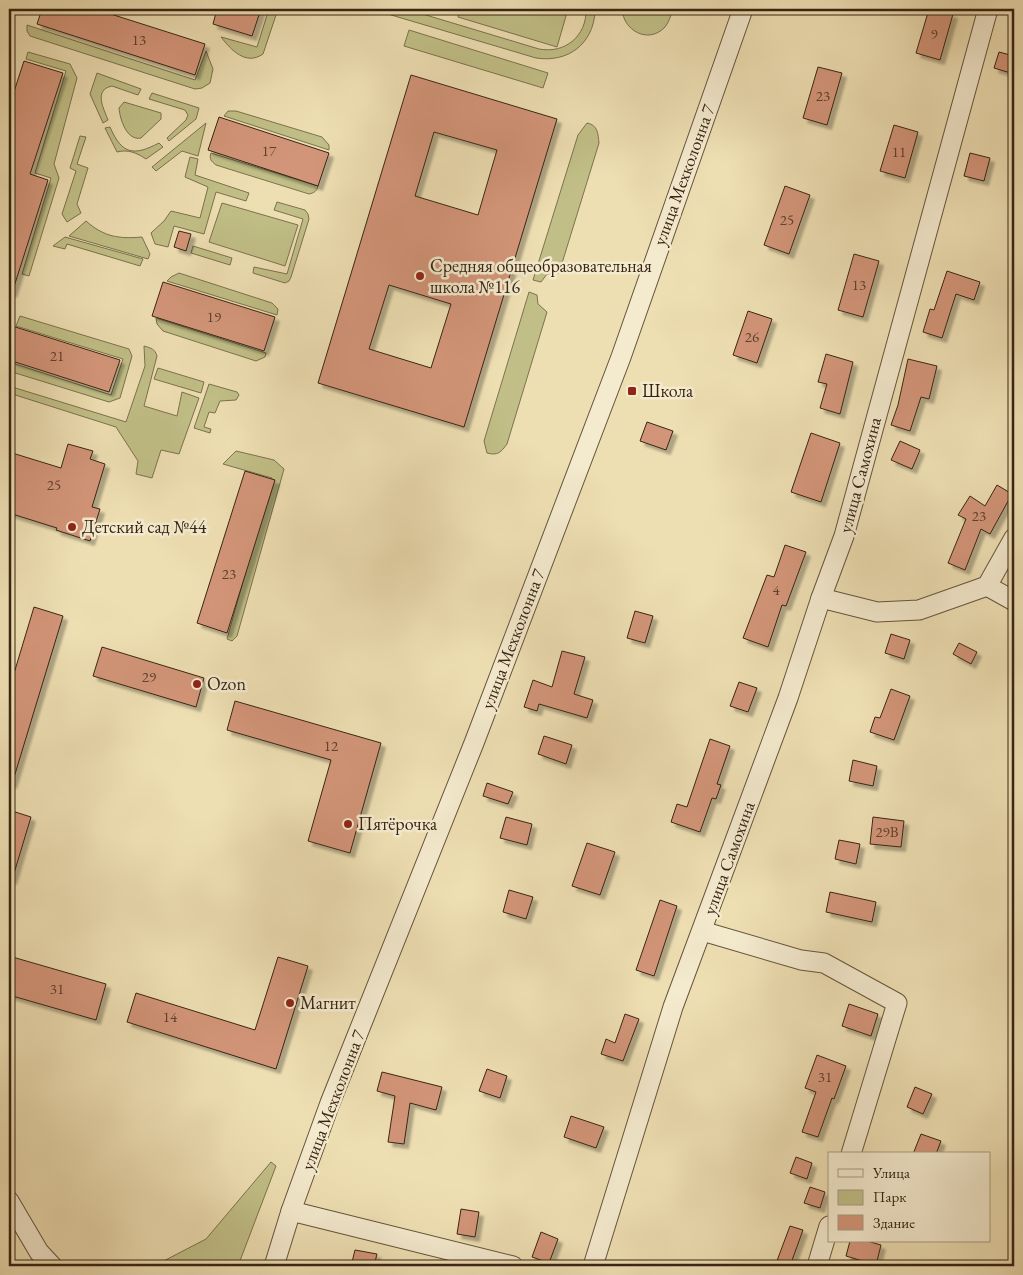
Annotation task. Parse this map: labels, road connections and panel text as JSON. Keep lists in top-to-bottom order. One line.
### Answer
{"streets":{"street":["улица Мехколонна 7","улица Самохина"]},"places":{"other":["Средняя общеобразовательная школа №116","Детский сад №44","Ozon","Пятёрочка","Магнит"],"transit":["Школа"]},"house_numbers":["9","13","23","17","11","25","13","19","26","21","25","23","23","4","29","12","29В","31","14","31"],"legend":["Улица","Парк","Здание"]}
